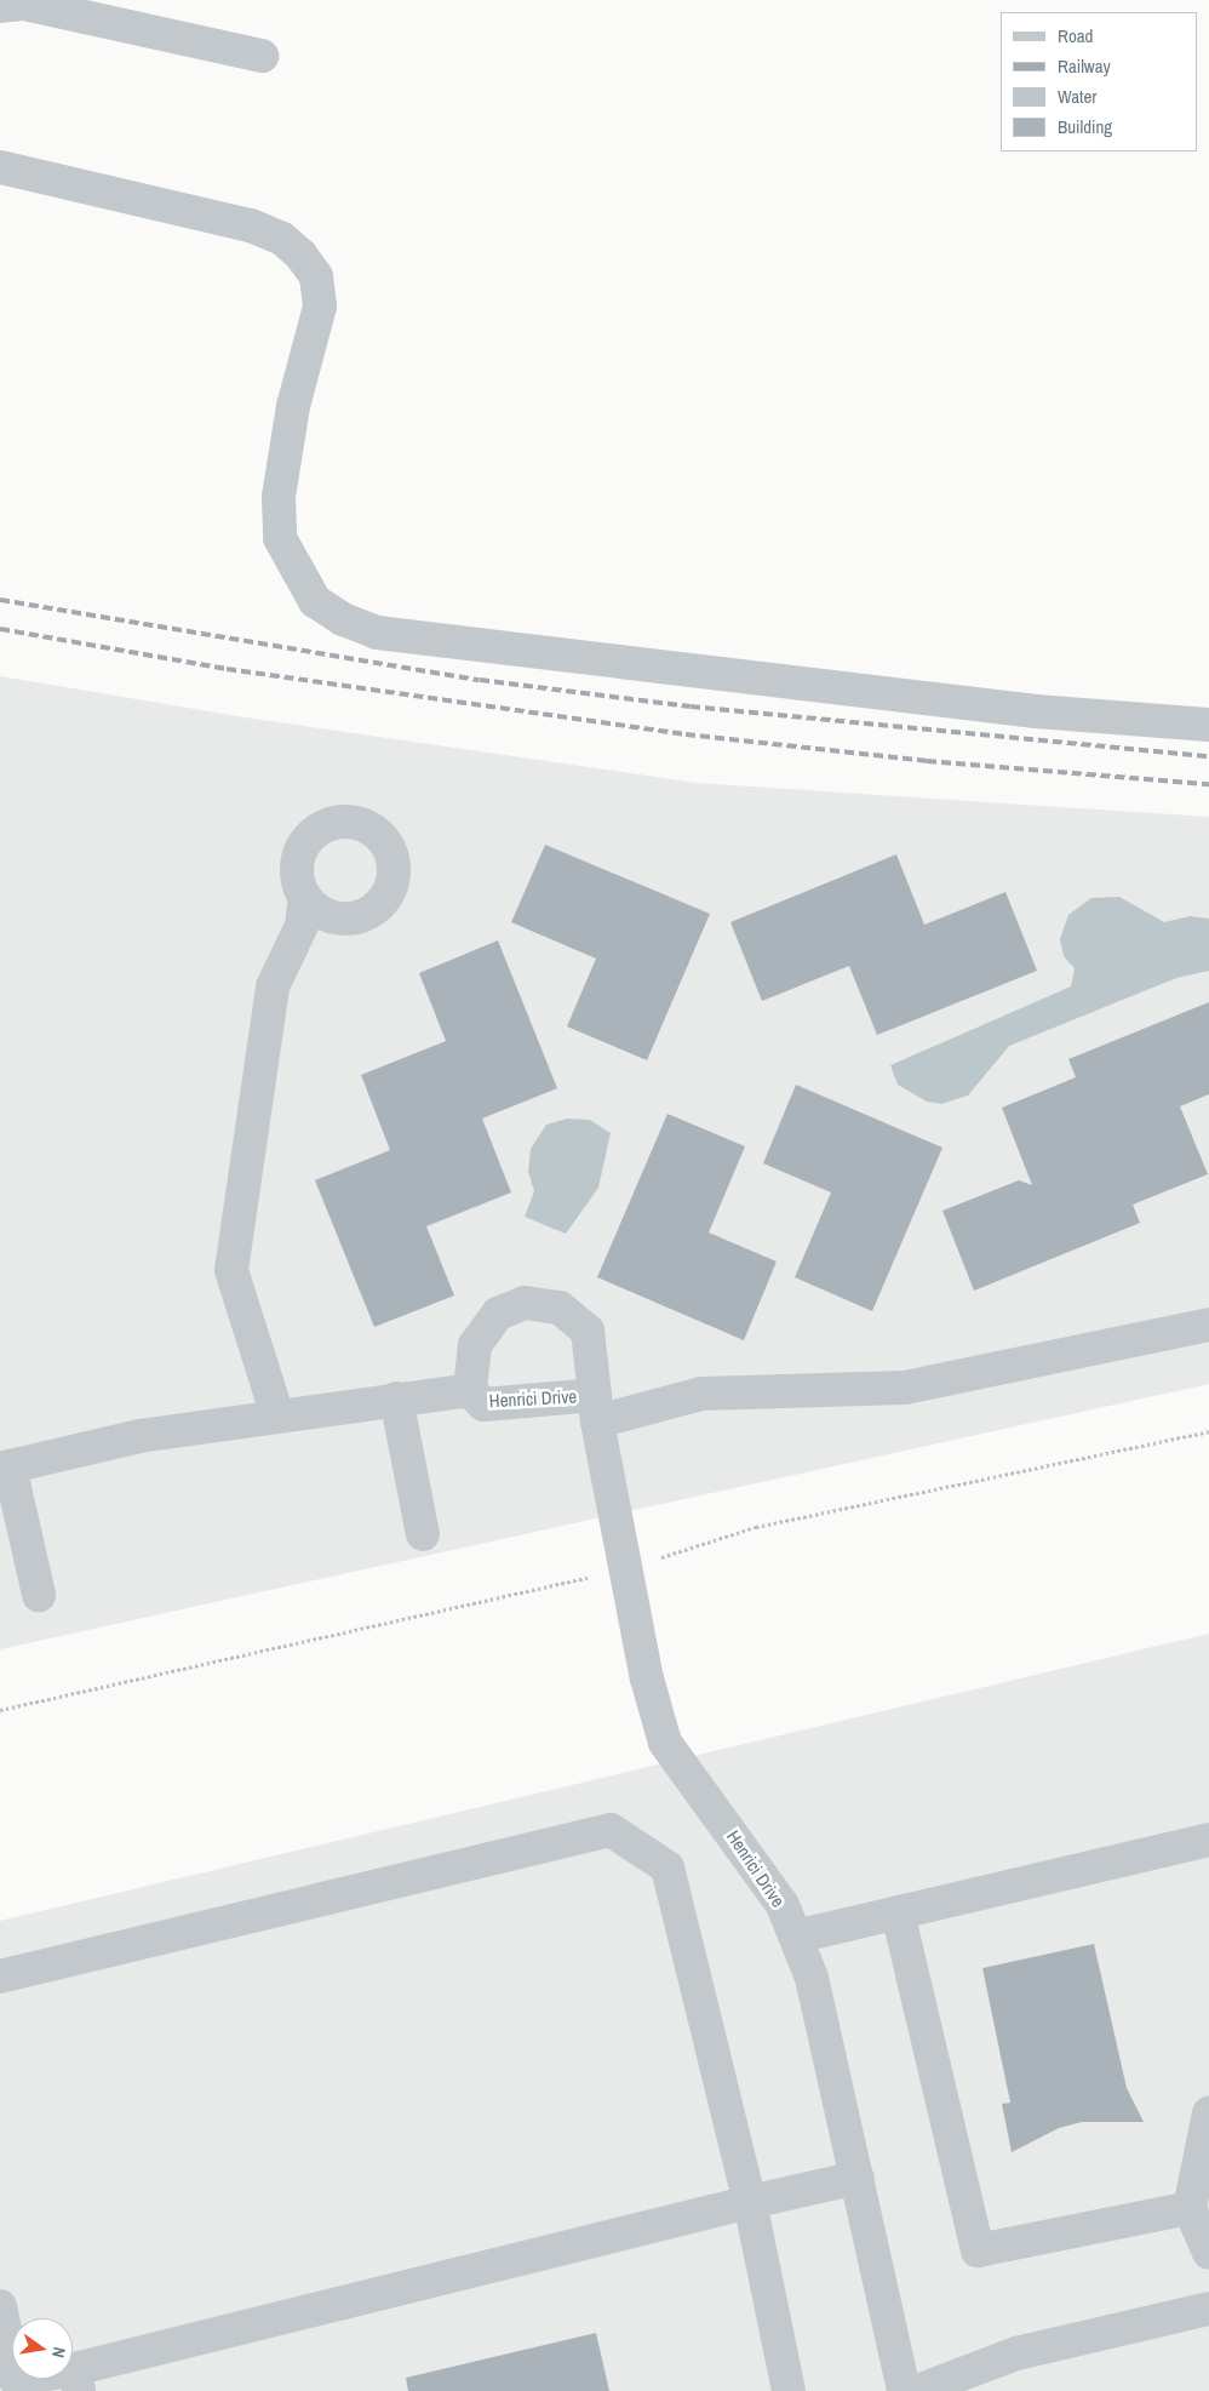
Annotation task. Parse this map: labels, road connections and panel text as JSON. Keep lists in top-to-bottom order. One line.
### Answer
{"streets":{"street":["Henrici Drive"]},"legend":["Road","Railway","Water","Building"],"north":"right"}
